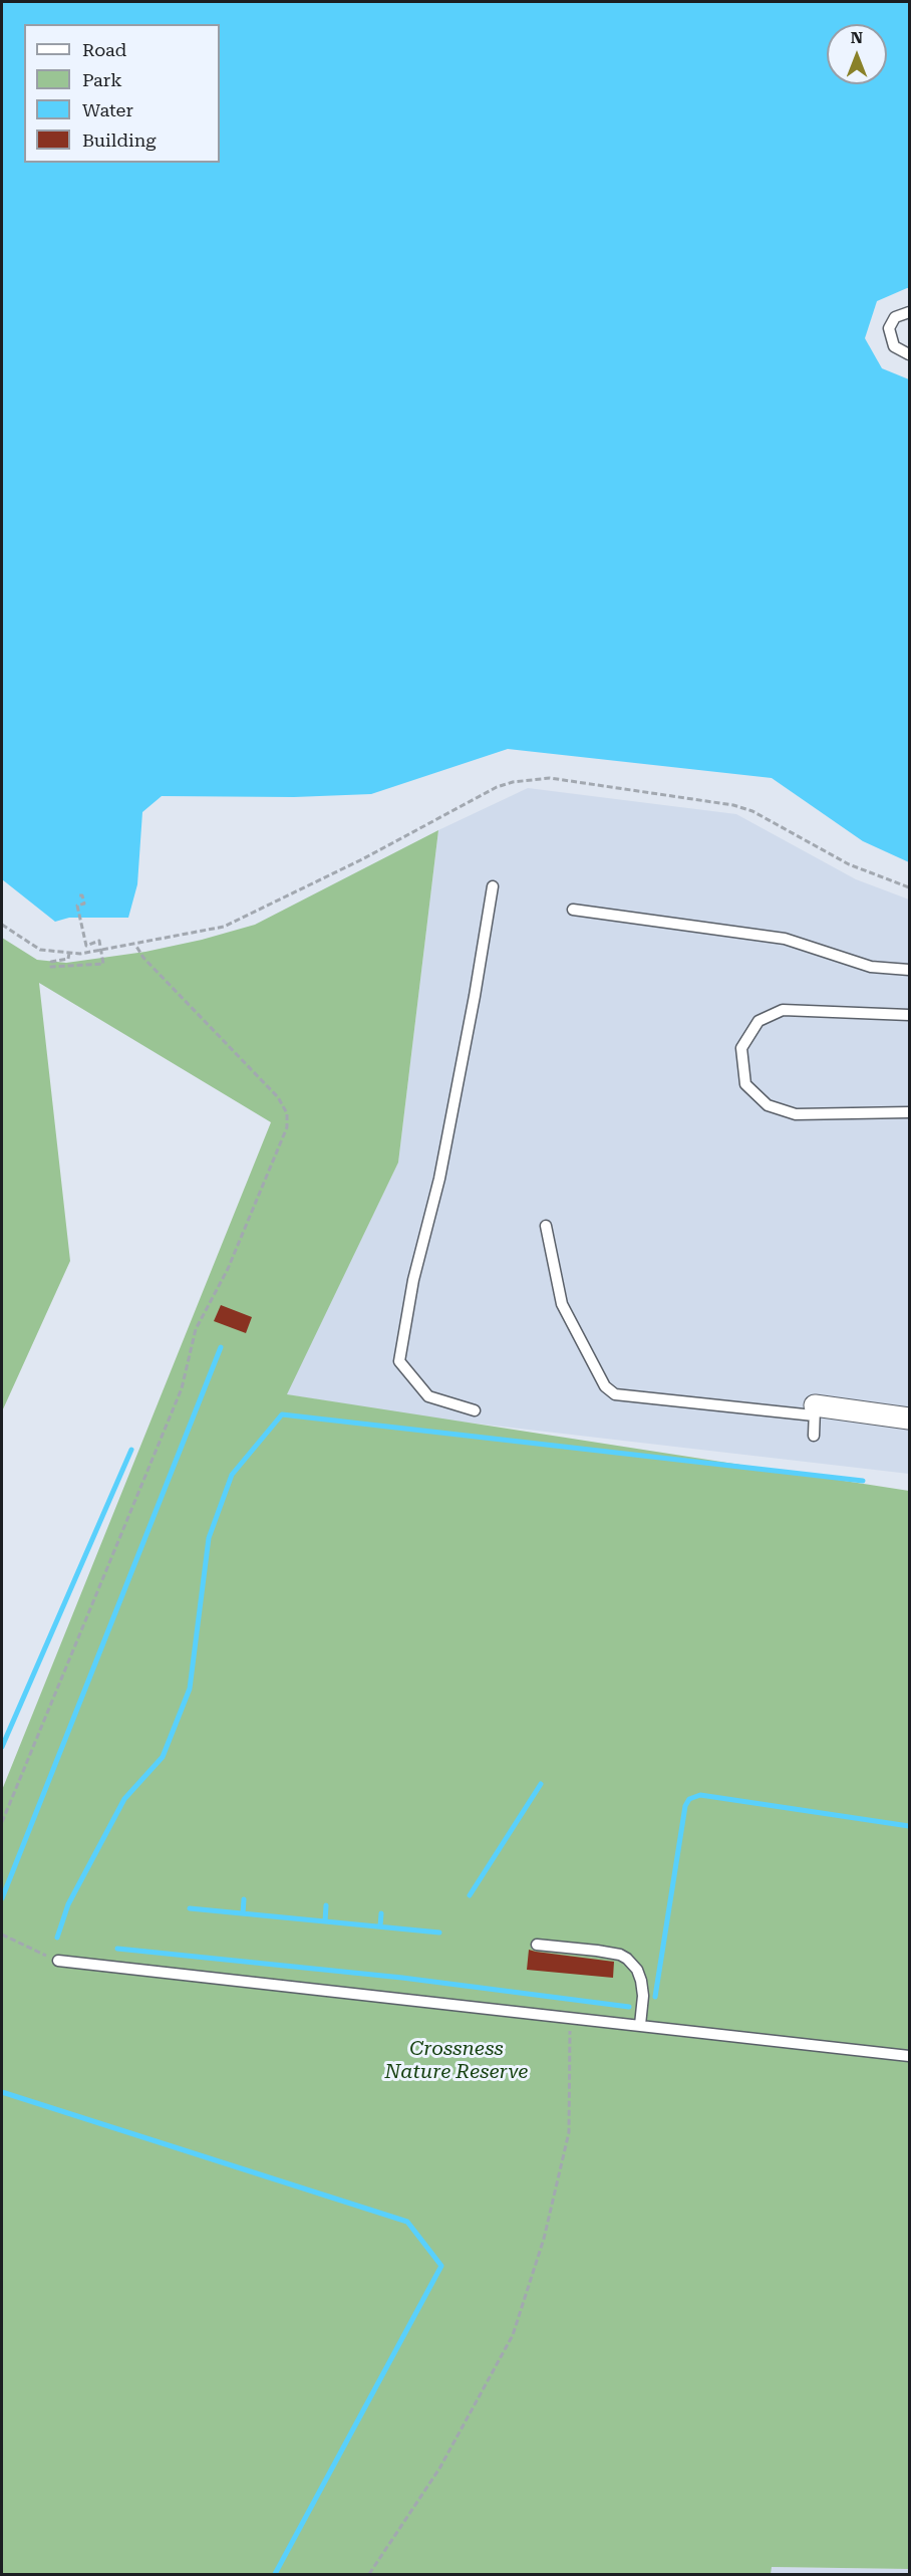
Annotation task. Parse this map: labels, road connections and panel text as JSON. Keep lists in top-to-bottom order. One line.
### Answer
{"parks":["Crossness Nature Reserve"],"legend":["Road","Park","Water","Building"],"north":"top"}
